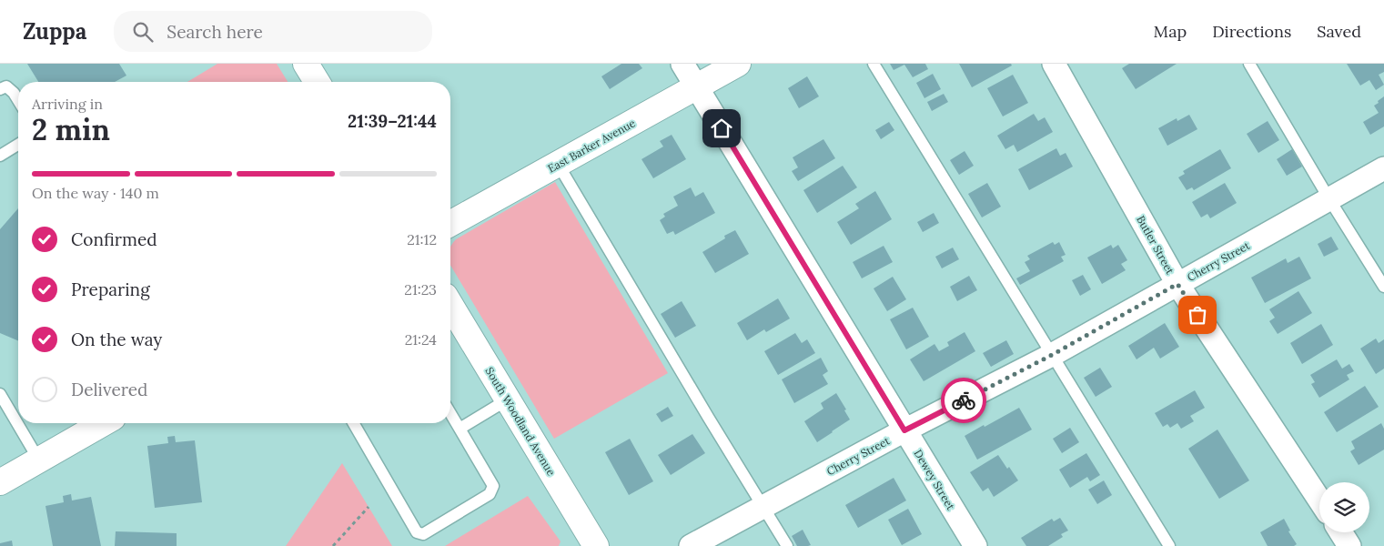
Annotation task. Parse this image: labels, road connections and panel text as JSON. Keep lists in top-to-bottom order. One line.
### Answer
{"streets":{"street":["East Barker Avenue","Butler Street","Cherry Street","South Woodland Avenue","Dewey Street"]},"crossings":[["East Barker Avenue","Dewey Street"],["Butler Street","Cherry Street"],["Cherry Street","Dewey Street"]],"page":{"header":"Zuppa","search":"Search here","nav":["Map","Directions","Saved"],"heading":["2 min","Arriving in","21:39–21:44"],"bar":"On the way · 140 m","list":[["Confirmed","21:12"],["Preparing","21:23"],["On the way","21:24"],"Delivered"]}}
